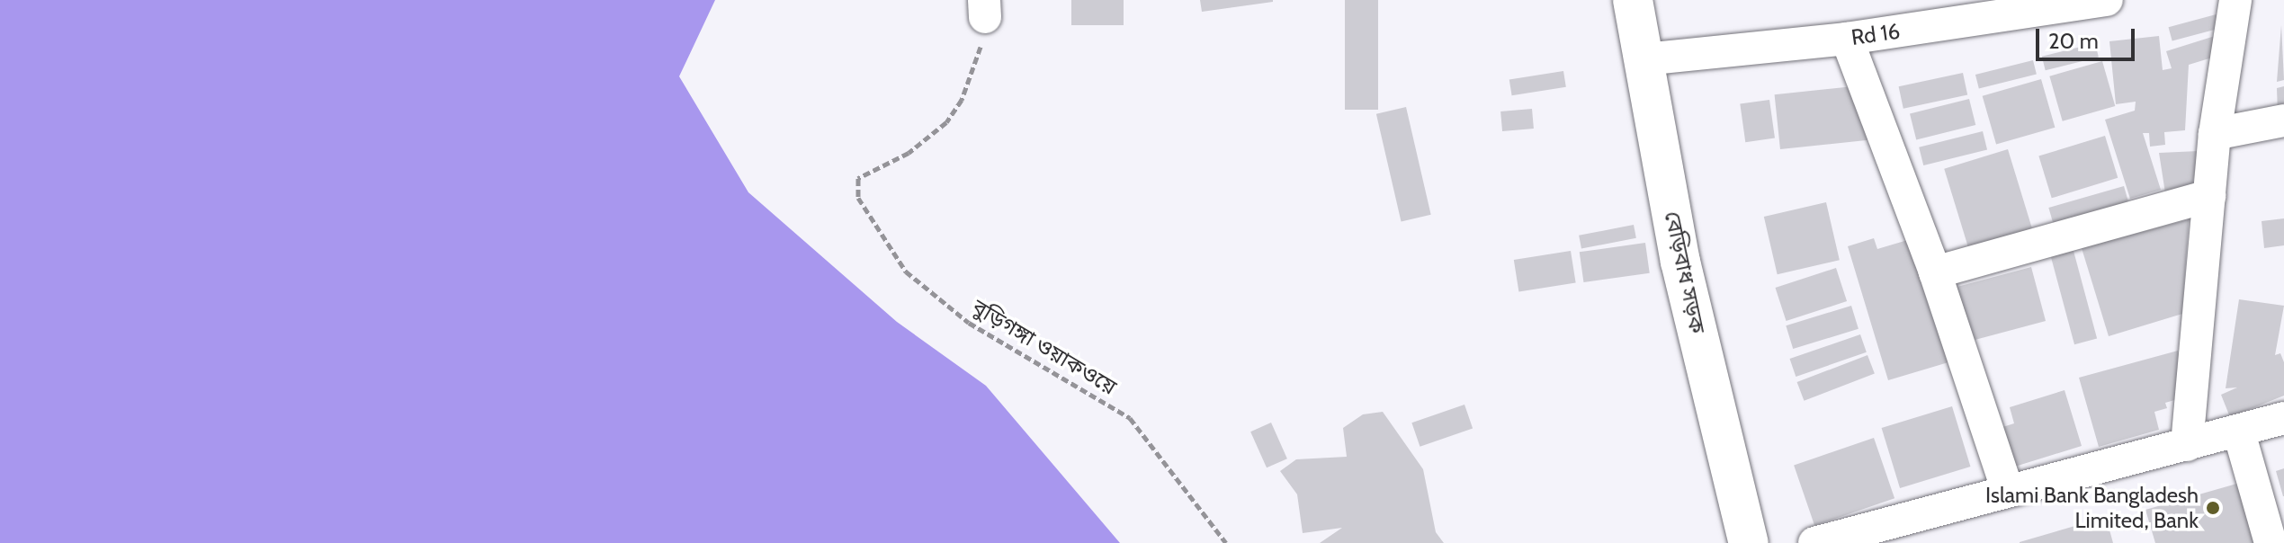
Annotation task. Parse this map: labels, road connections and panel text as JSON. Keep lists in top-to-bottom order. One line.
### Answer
{"streets":{"highway":["বেড়িবাধ সড়ক"],"street":["Rd 16"],"path":["বুড়িগঙ্গা ওয়াকওয়ে"]},"crossings":[["Rd 16","বেড়িবাধ সড়ক"]],"places":["Islami Bank Bangladesh Limited, Bank"],"scale_bar":"20 m"}
